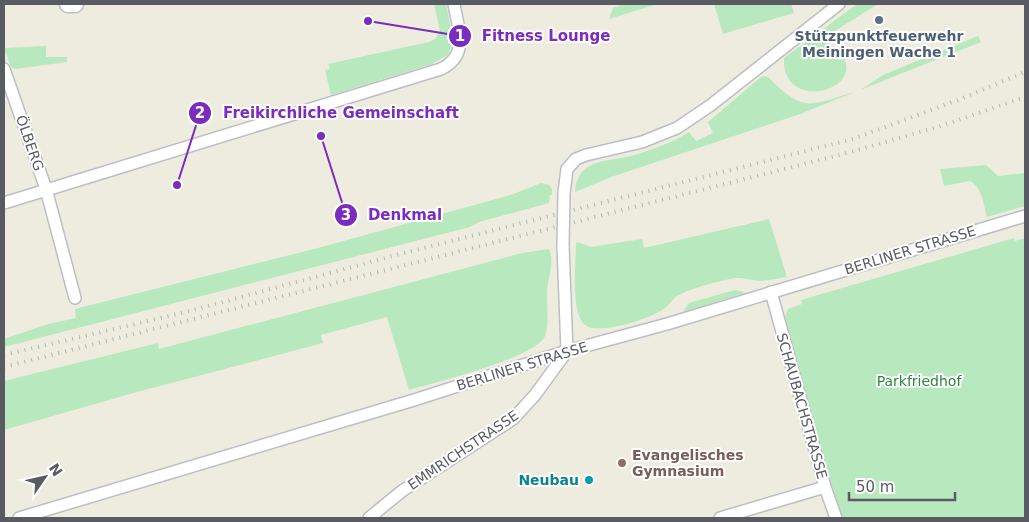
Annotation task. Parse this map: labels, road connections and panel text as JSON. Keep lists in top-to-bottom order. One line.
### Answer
{"streets":{"street":["ÖLBERG","BERLINER STRASSE","SCHAUBACHSTRASSE","EMMRICHSTRASSE"]},"crossings":[["BERLINER STRASSE","SCHAUBACHSTRASSE"],["BERLINER STRASSE","EMMRICHSTRASSE"]],"parks":["Parkfriedhof"],"places":["Stützpunktfeuerwehr Meiningen Wache 1","Fitness Lounge","Denkmal","Freikirchliche Gemeinschaft","Evangelisches Gymnasium","Neubau"],"scale_bar":"50 m","north":"top right"}
